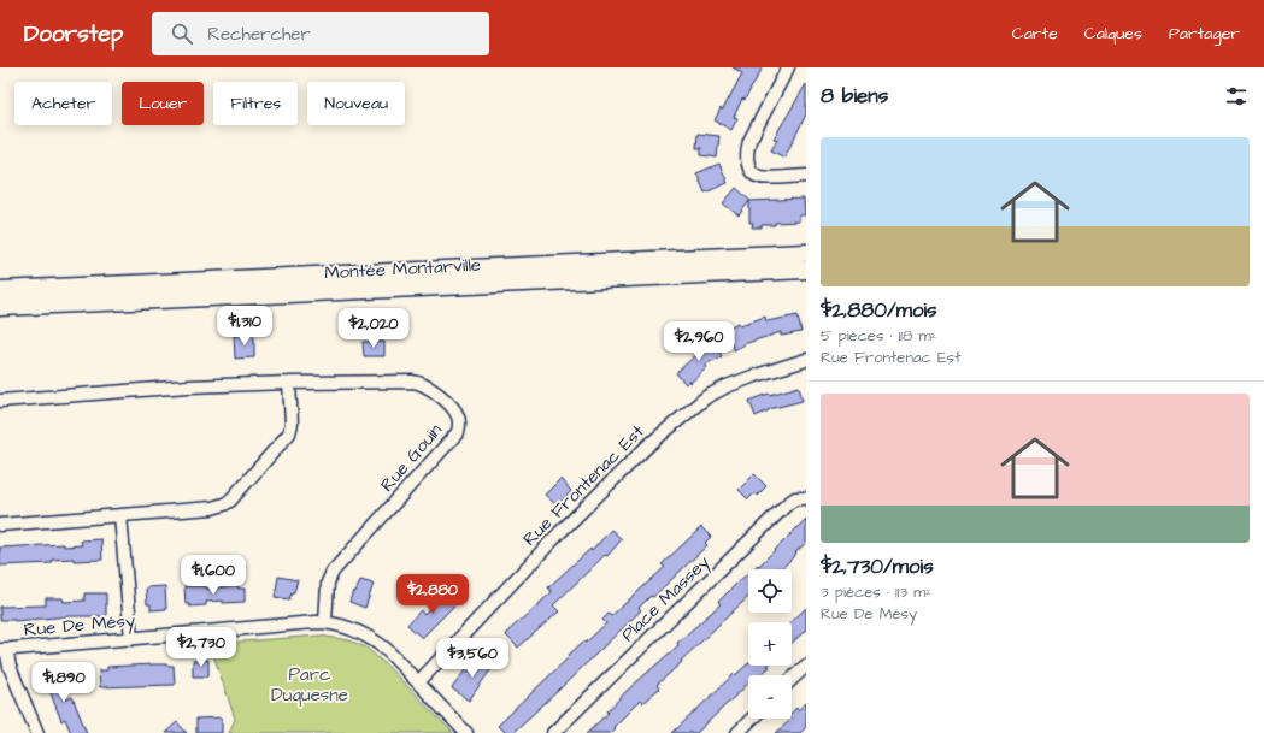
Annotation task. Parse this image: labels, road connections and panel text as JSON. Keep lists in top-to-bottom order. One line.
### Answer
{"streets":{"street":["Montée Montarville","Rue Gouin","Rue Frontenac Est","Place Massey","Rue De Mésy"]},"crossings":[["Rue Gouin","Rue De Mésy"],["Rue Frontenac Est","Rue De Mésy"]],"parks":["Parc Duquesne"],"page":{"header":"Doorstep","search":"Rechercher","nav":["Carte","Calques","Partager"],"heading":"8 biens","chip":["Acheter","Louer","Filtres","Nouveau"],"list":[{"name":"$2,880/mois","note":"5 pièces · 118 m² · Rue Frontenac Est"},{"name":"$2,730/mois","note":"3 pièces · 113 m² · Rue De Mésy"}],"price":["$1,310","$2,020","$2,960","$1,600","$2,880","$2,730","$3,560","$1,890"],"map_buttons":["+","−"]}}
